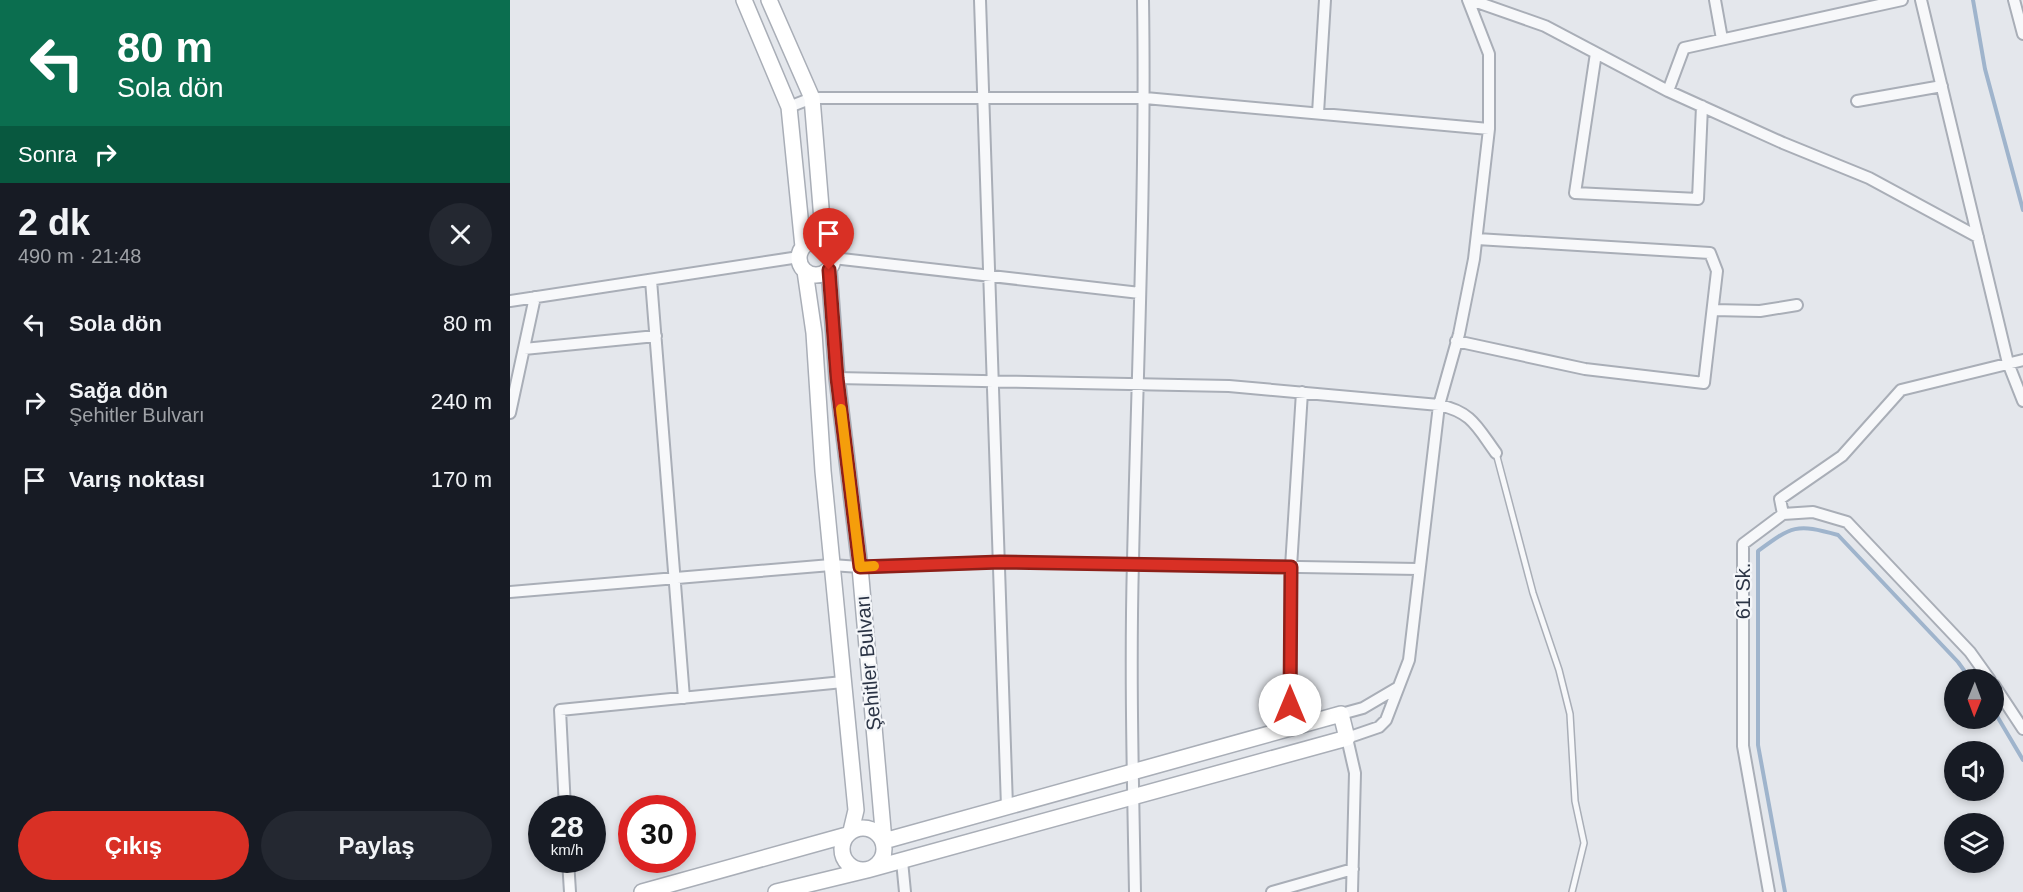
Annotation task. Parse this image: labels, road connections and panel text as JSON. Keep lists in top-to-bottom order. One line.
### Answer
{"streets":{"main road":["Şehitler Bulvarı"],"street":["61 Sk."]},"north":"bottom","page":{"turn":["80 m","Sola dön"],"then":"Sonra","heading":["2 dk","490 m · 21:48"],"list":[{"name":"Sola dön","value":"80 m"},{"name":"Sağa dön","note":"Şehitler Bulvarı","value":"240 m"},{"name":"Varış noktası","value":"170 m"}],"speed":"28 km/h","limit":"30","buttons":["Çıkış","Paylaş"]}}
